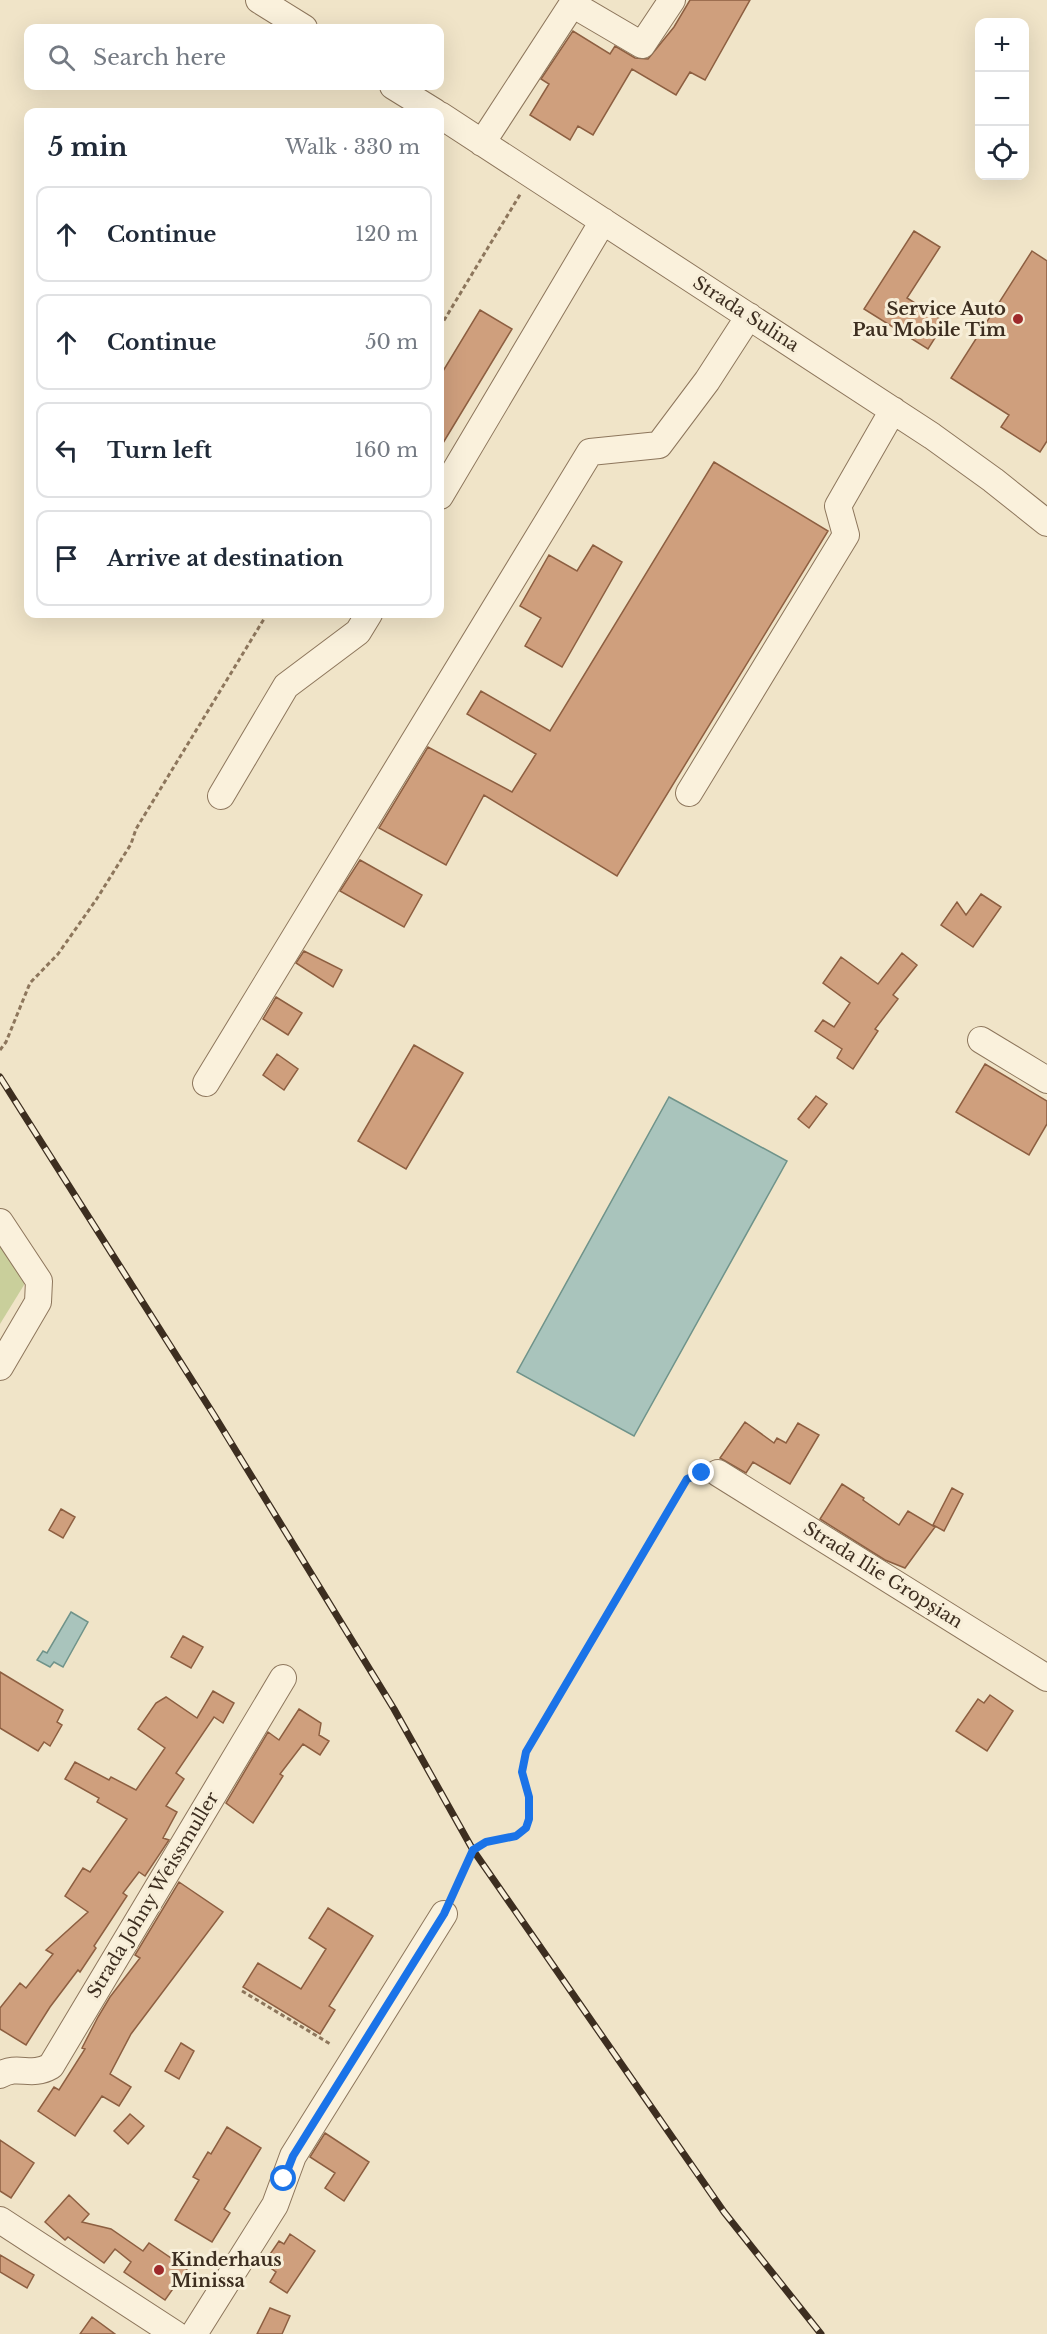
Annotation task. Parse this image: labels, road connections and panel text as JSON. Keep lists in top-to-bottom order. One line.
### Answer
{"streets":{"street":["Strada Sulina","Strada Ilie Gropșian","Strada Johny Weissmuller"]},"places":["Service Auto Pau Mobile Tim","Kinderhaus Minissa"],"page":{"map_buttons":["+","−"],"search":"Search here","heading":["5 min","Walk · 330 m"],"list":[["Continue","120 m"],["Continue","50 m"],["Turn left","160 m"],"Arrive at destination"]}}
